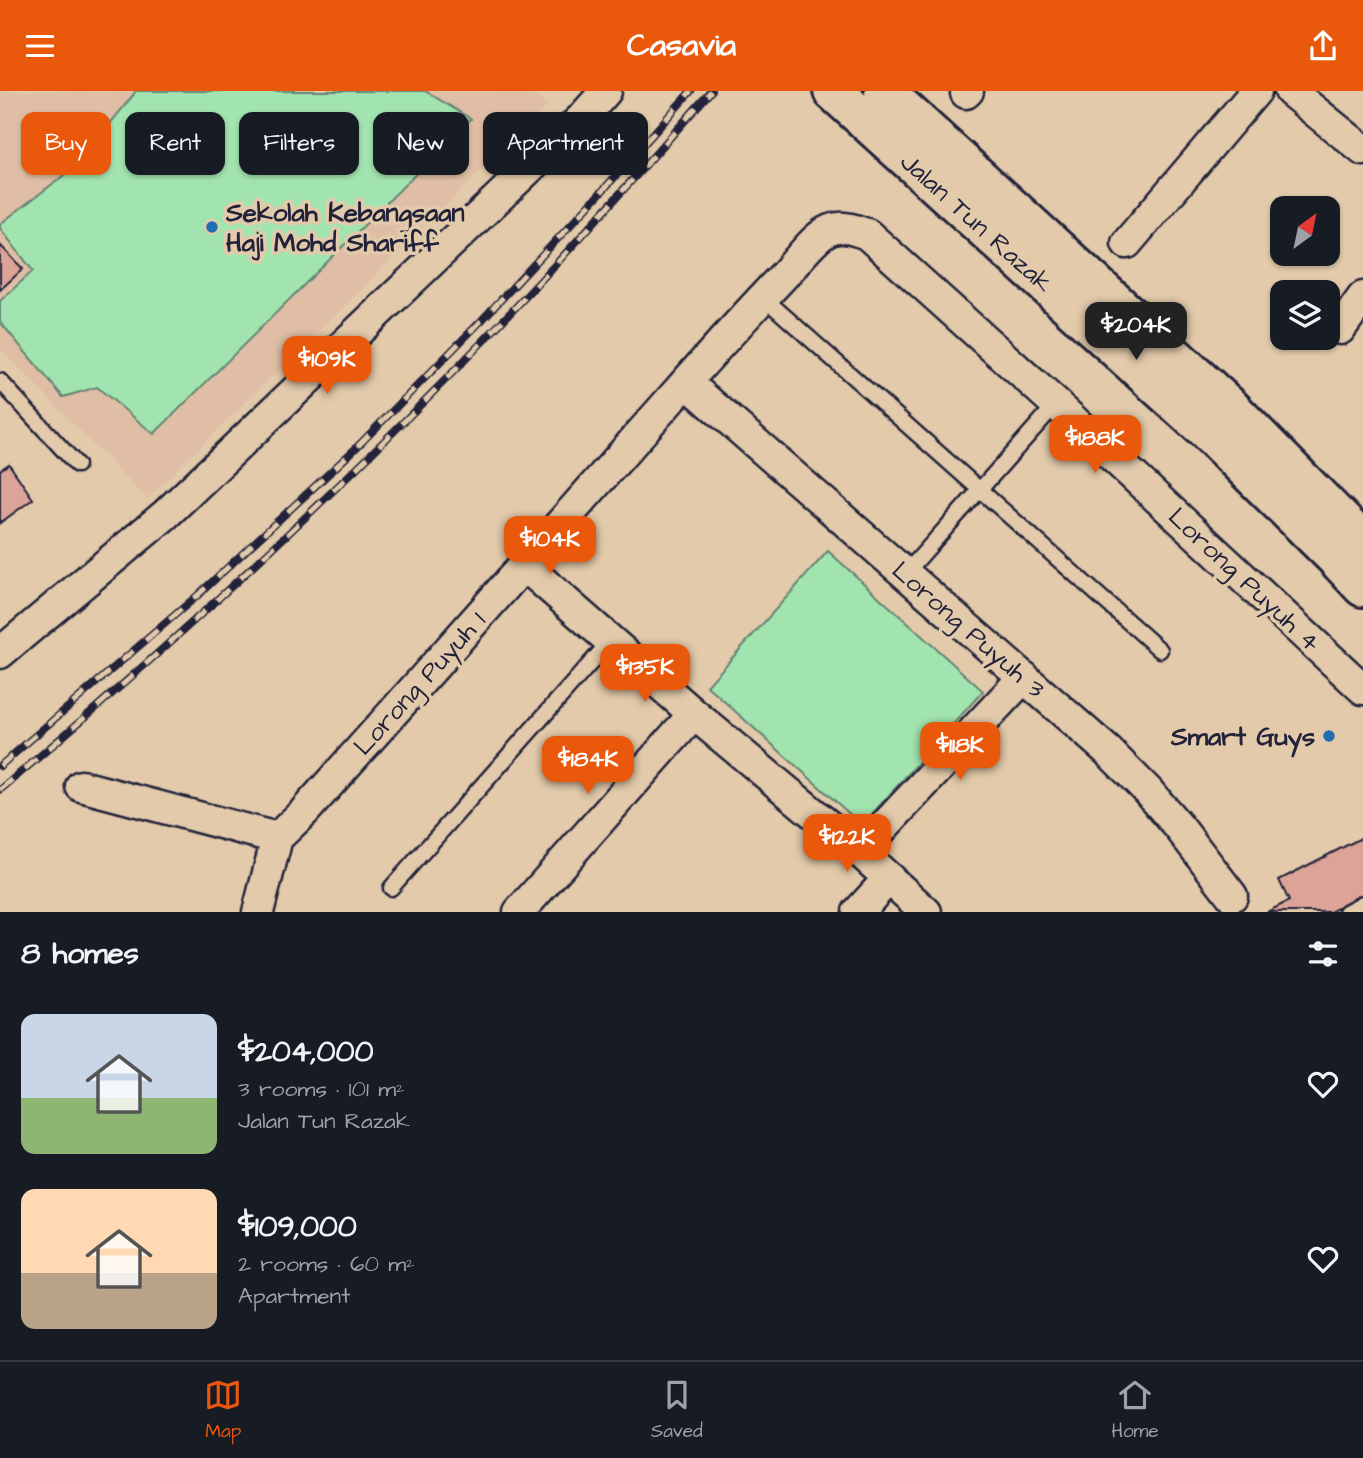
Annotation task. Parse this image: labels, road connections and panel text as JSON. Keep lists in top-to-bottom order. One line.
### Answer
{"streets":{"main road":["Jalan Tun Razak"],"street":["Lorong Puyuh 4","Lorong Puyuh 3","Lorong Puyuh 1"]},"crossings":[["Lorong Puyuh 4","Lorong Puyuh 1"],["Lorong Puyuh 3","Lorong Puyuh 1"]],"places":["Sekolah Kebangsaan Haji Mohd Shariff","Smart Guys"],"north":"top right","page":{"header":"Casavia","chip":["Buy","Rent","Filters","New","Apartment"],"price":["$204K","$109K","$188K","$104K","$135K","$118K","$184K","$122K"],"heading":"8 homes","list":[{"name":"$204,000","note":"3 rooms · 101 m² · Jalan Tun Razak"},{"name":"$109,000","note":"2 rooms · 60 m² · Apartment"}],"tabs":["Map","Saved","Home"]}}
